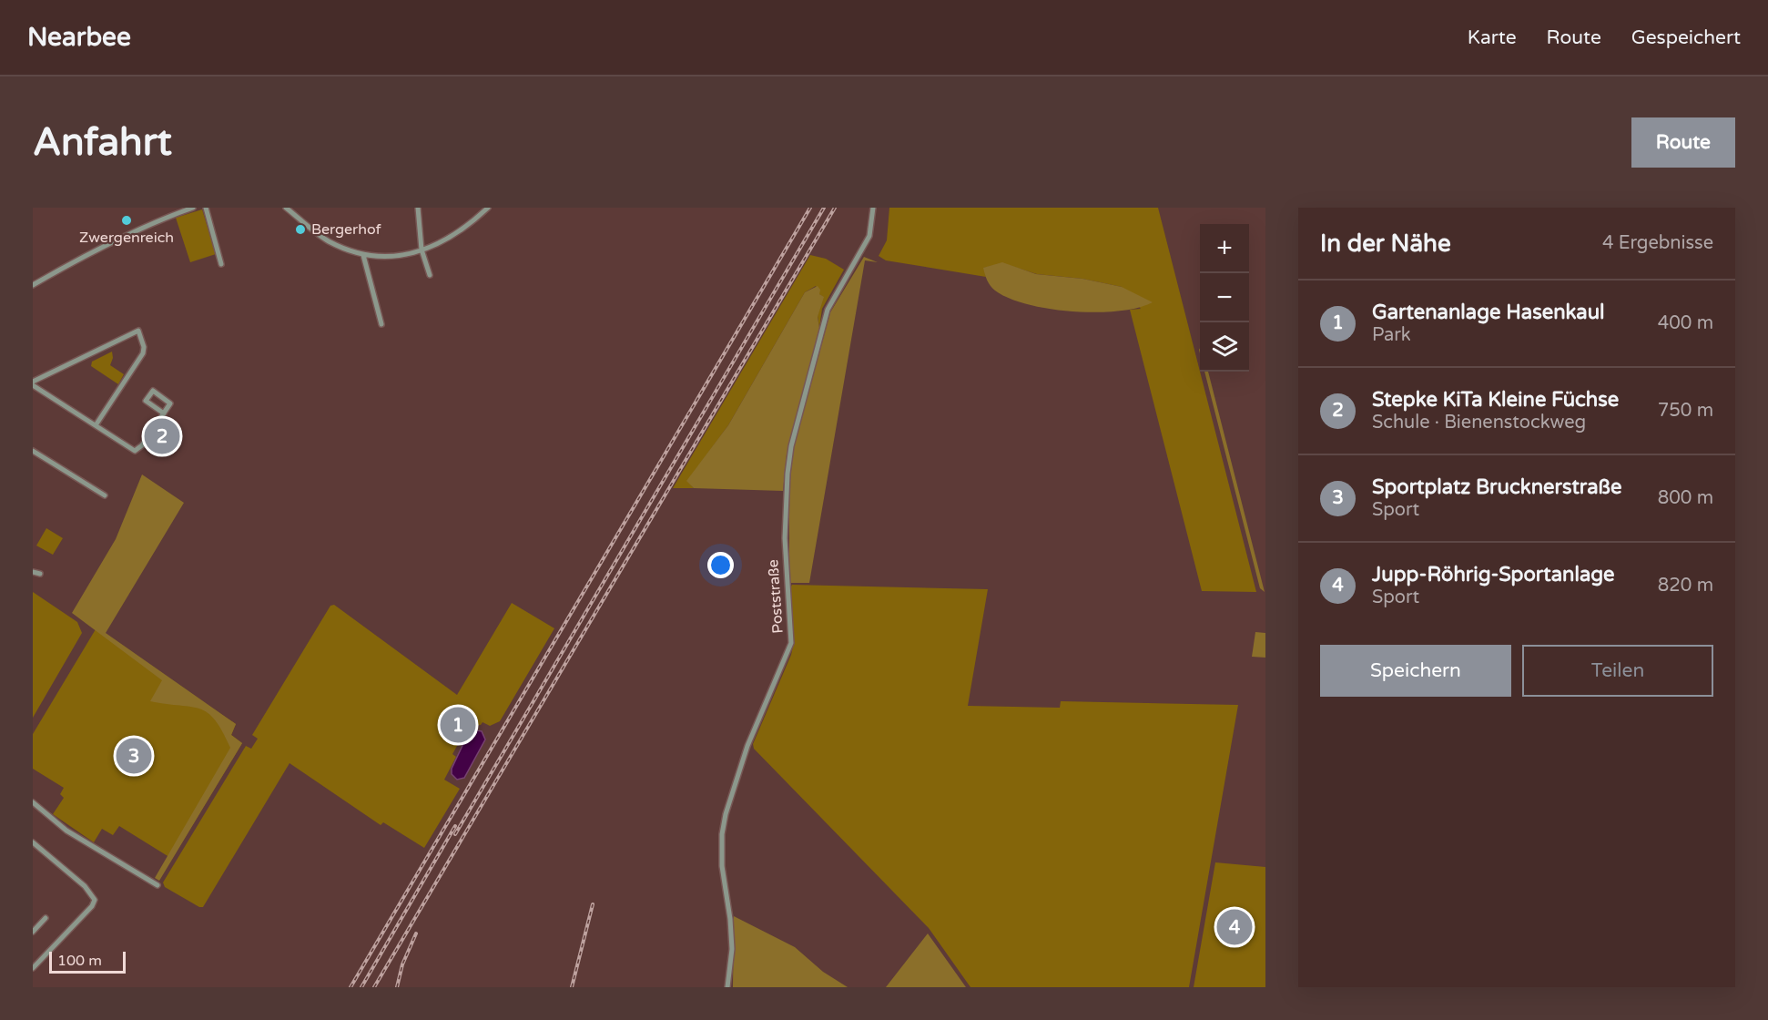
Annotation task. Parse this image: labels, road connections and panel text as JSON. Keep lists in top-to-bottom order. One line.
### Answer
{"streets":{"street":["Poststraße"]},"places":["Zwergenreich","Bergerhof"],"scale_bar":"100 m","page":{"header":"Nearbee","nav":["Karte","Route","Gespeichert"],"buttons":["Route",["Speichern","Teilen"]],"title":"Anfahrt","heading":["In der Nähe","4 Ergebnisse"],"map_buttons":["+","−"],"list":[{"mark":"1","name":"Gartenanlage Hasenkaul","note":"Park","value":"400 m"},{"mark":"2","name":"Stepke KiTa Kleine Füchse","note":"Schule · Bienenstockweg","value":"750 m"},{"mark":"3","name":"Sportplatz Brucknerstraße","note":"Sport","value":"800 m"},{"mark":"4","name":"Jupp-Röhrig-Sportanlage","note":"Sport","value":"820 m"}],"pins":["2","1","3","4"],"scale":"100 m"}}
